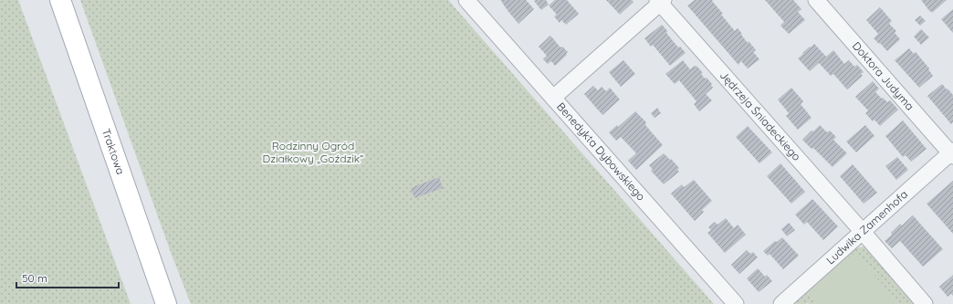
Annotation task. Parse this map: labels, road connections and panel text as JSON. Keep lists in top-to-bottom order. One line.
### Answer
{"streets":{"main road":["Traktowa"],"street":["Doktora Judyma","Jędrzeja Śniadeckiego","Benedykta Dybowskiego","Ludwika Zamenhofa"]},"crossings":[["Doktora Judyma","Ludwika Zamenhofa"],["Jędrzeja Śniadeckiego","Ludwika Zamenhofa"]],"parks":["Rodzinny Ogród Działkowy „Goździk”"],"scale_bar":"50 m"}
